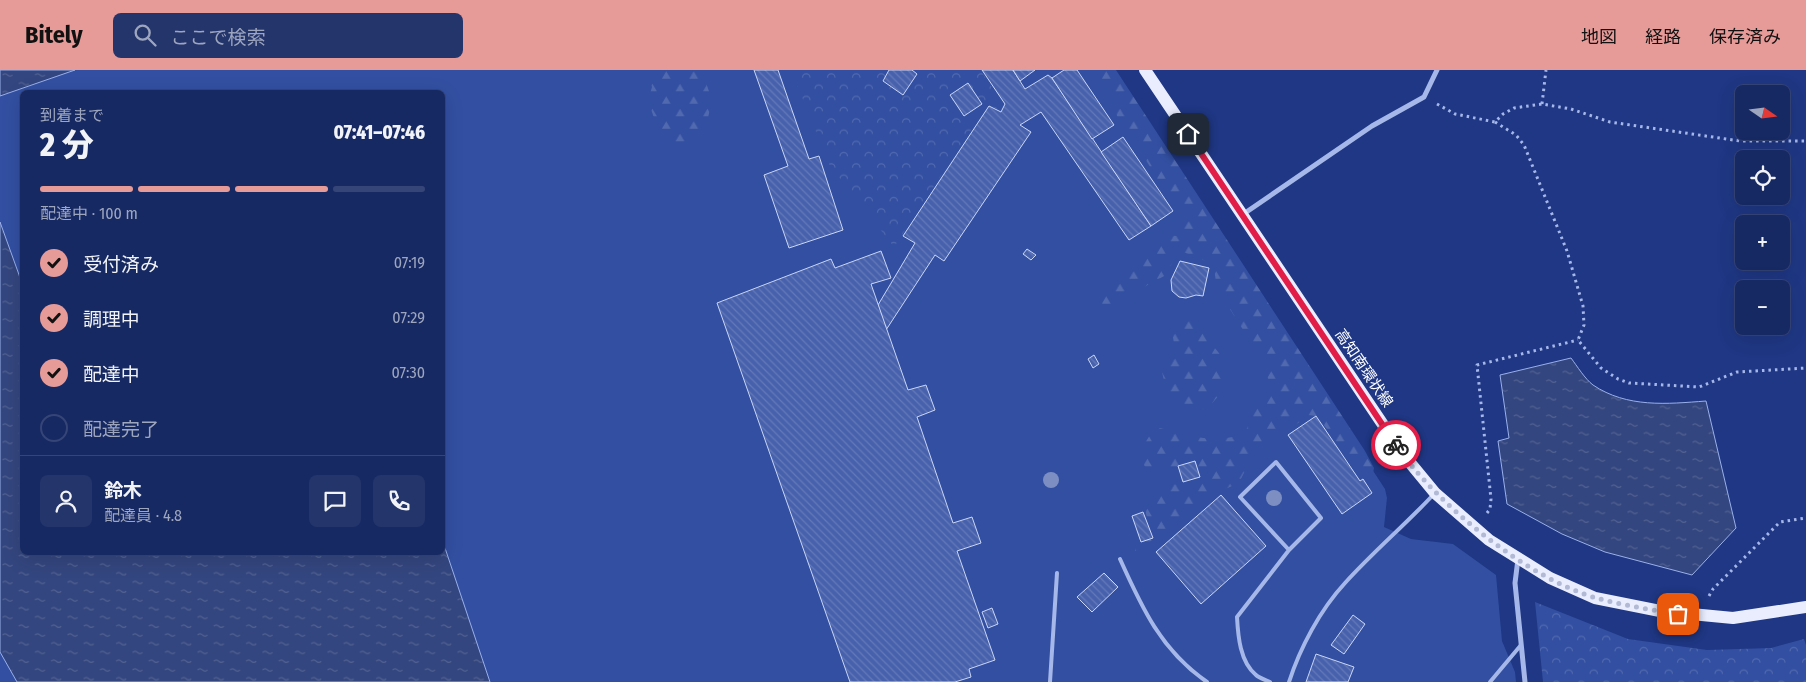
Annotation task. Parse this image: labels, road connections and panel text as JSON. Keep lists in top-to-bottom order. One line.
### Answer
{"streets":{"main road":["高知南環状線"]},"north":"right","page":{"header":"Bitely","search":"ここで検索","nav":["地図","経路","保存済み"],"map_buttons":["+","−"],"heading":["2 分","到着まで","07:41–07:46"],"panel":["鈴木","配達員 · 4.8"],"bar":"配達中 · 100 m","list":[["受付済み","07:19"],["調理中","07:29"],["配達中","07:30"],"配達完了"]}}
